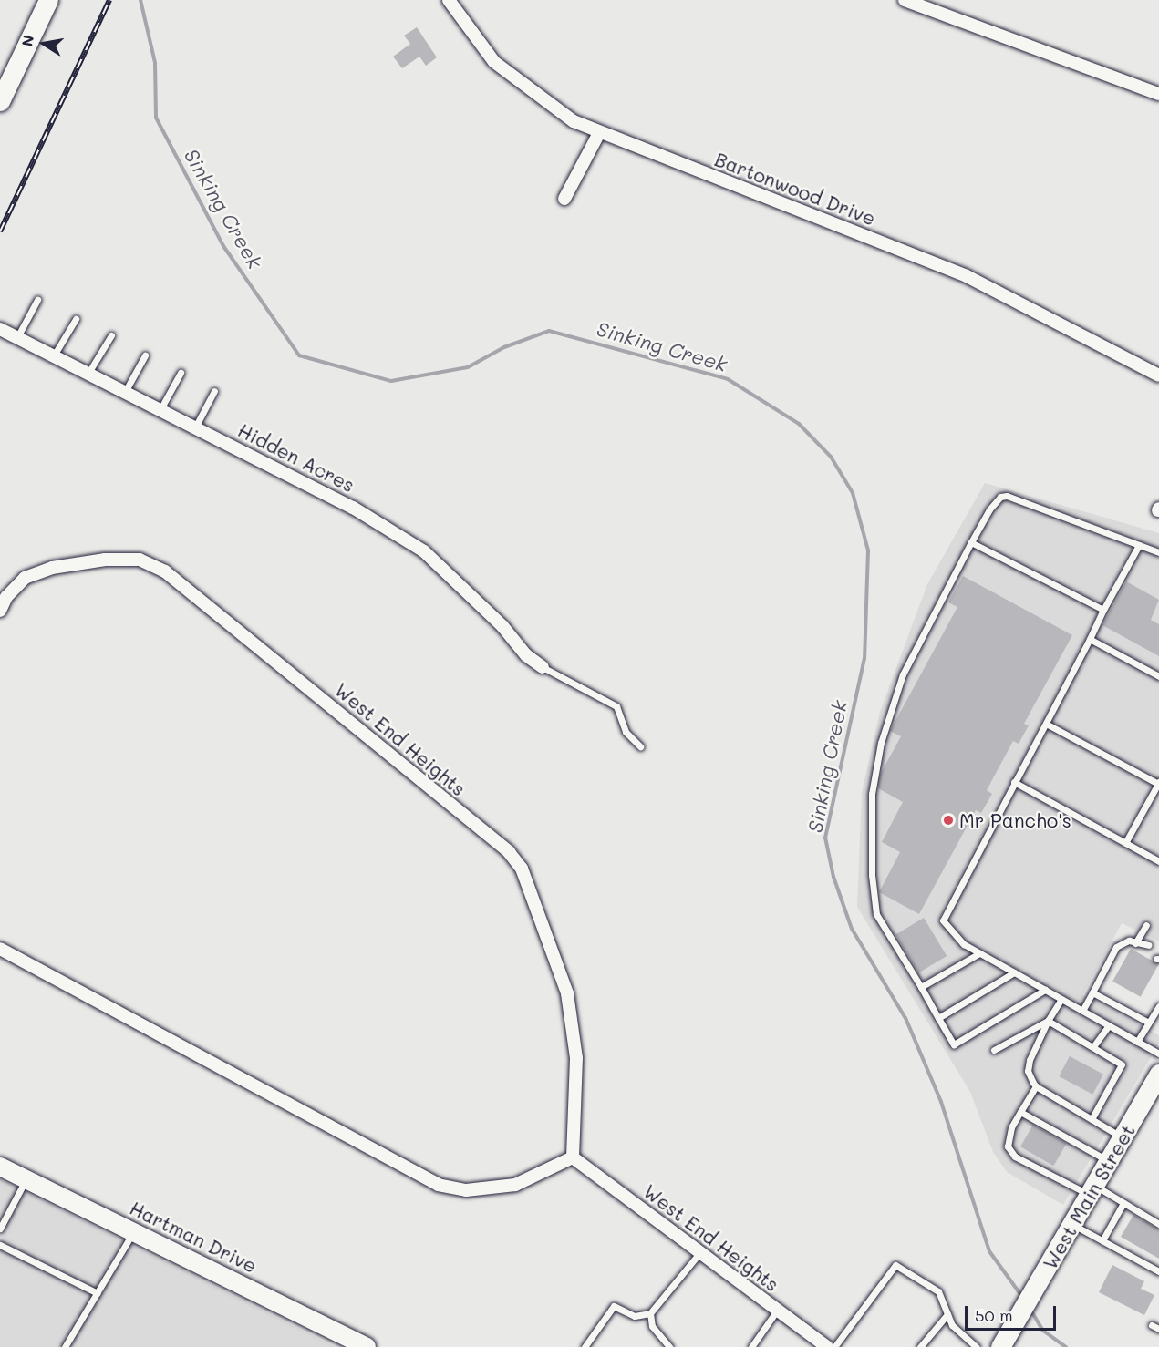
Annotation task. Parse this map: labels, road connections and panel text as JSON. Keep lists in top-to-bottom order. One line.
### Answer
{"streets":{"main road":["West Main Street","Hartman Drive"],"street":["Bartonwood Drive","Hidden Acres","West End Heights"]},"water":["Sinking Creek"],"places":["Mr Pancho's"],"scale_bar":"50 m","north":"left"}
